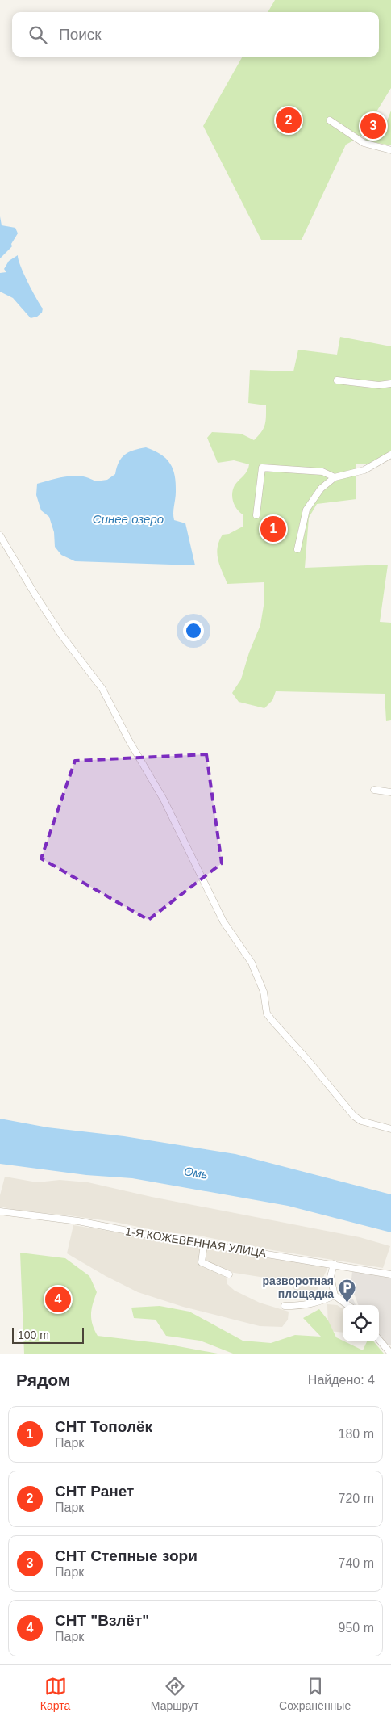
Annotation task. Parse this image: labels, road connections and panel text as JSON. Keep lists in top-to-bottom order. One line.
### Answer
{"streets":{"street":["1-Я КОЖЕВЕННАЯ УЛИЦА"]},"water":["Синее озеро","Омь"],"places":{"parking":["разворотная площадка"]},"scale_bar":"100 m","page":{"search":"Поиск","pins":["2","3","1","4"],"scale":"100 m","heading":["Рядом","Найдено: 4"],"list":[{"mark":"1","name":"СНТ Тополёк","note":"Парк","value":"180 m"},{"mark":"2","name":"СНТ Ранет","note":"Парк","value":"720 m"},{"mark":"3","name":"СНТ Степные зори","note":"Парк","value":"740 m"},{"mark":"4","name":"СНТ \"Взлёт\"","note":"Парк","value":"950 m"}],"nav":["Карта","Маршрут","Сохранённые"]}}
